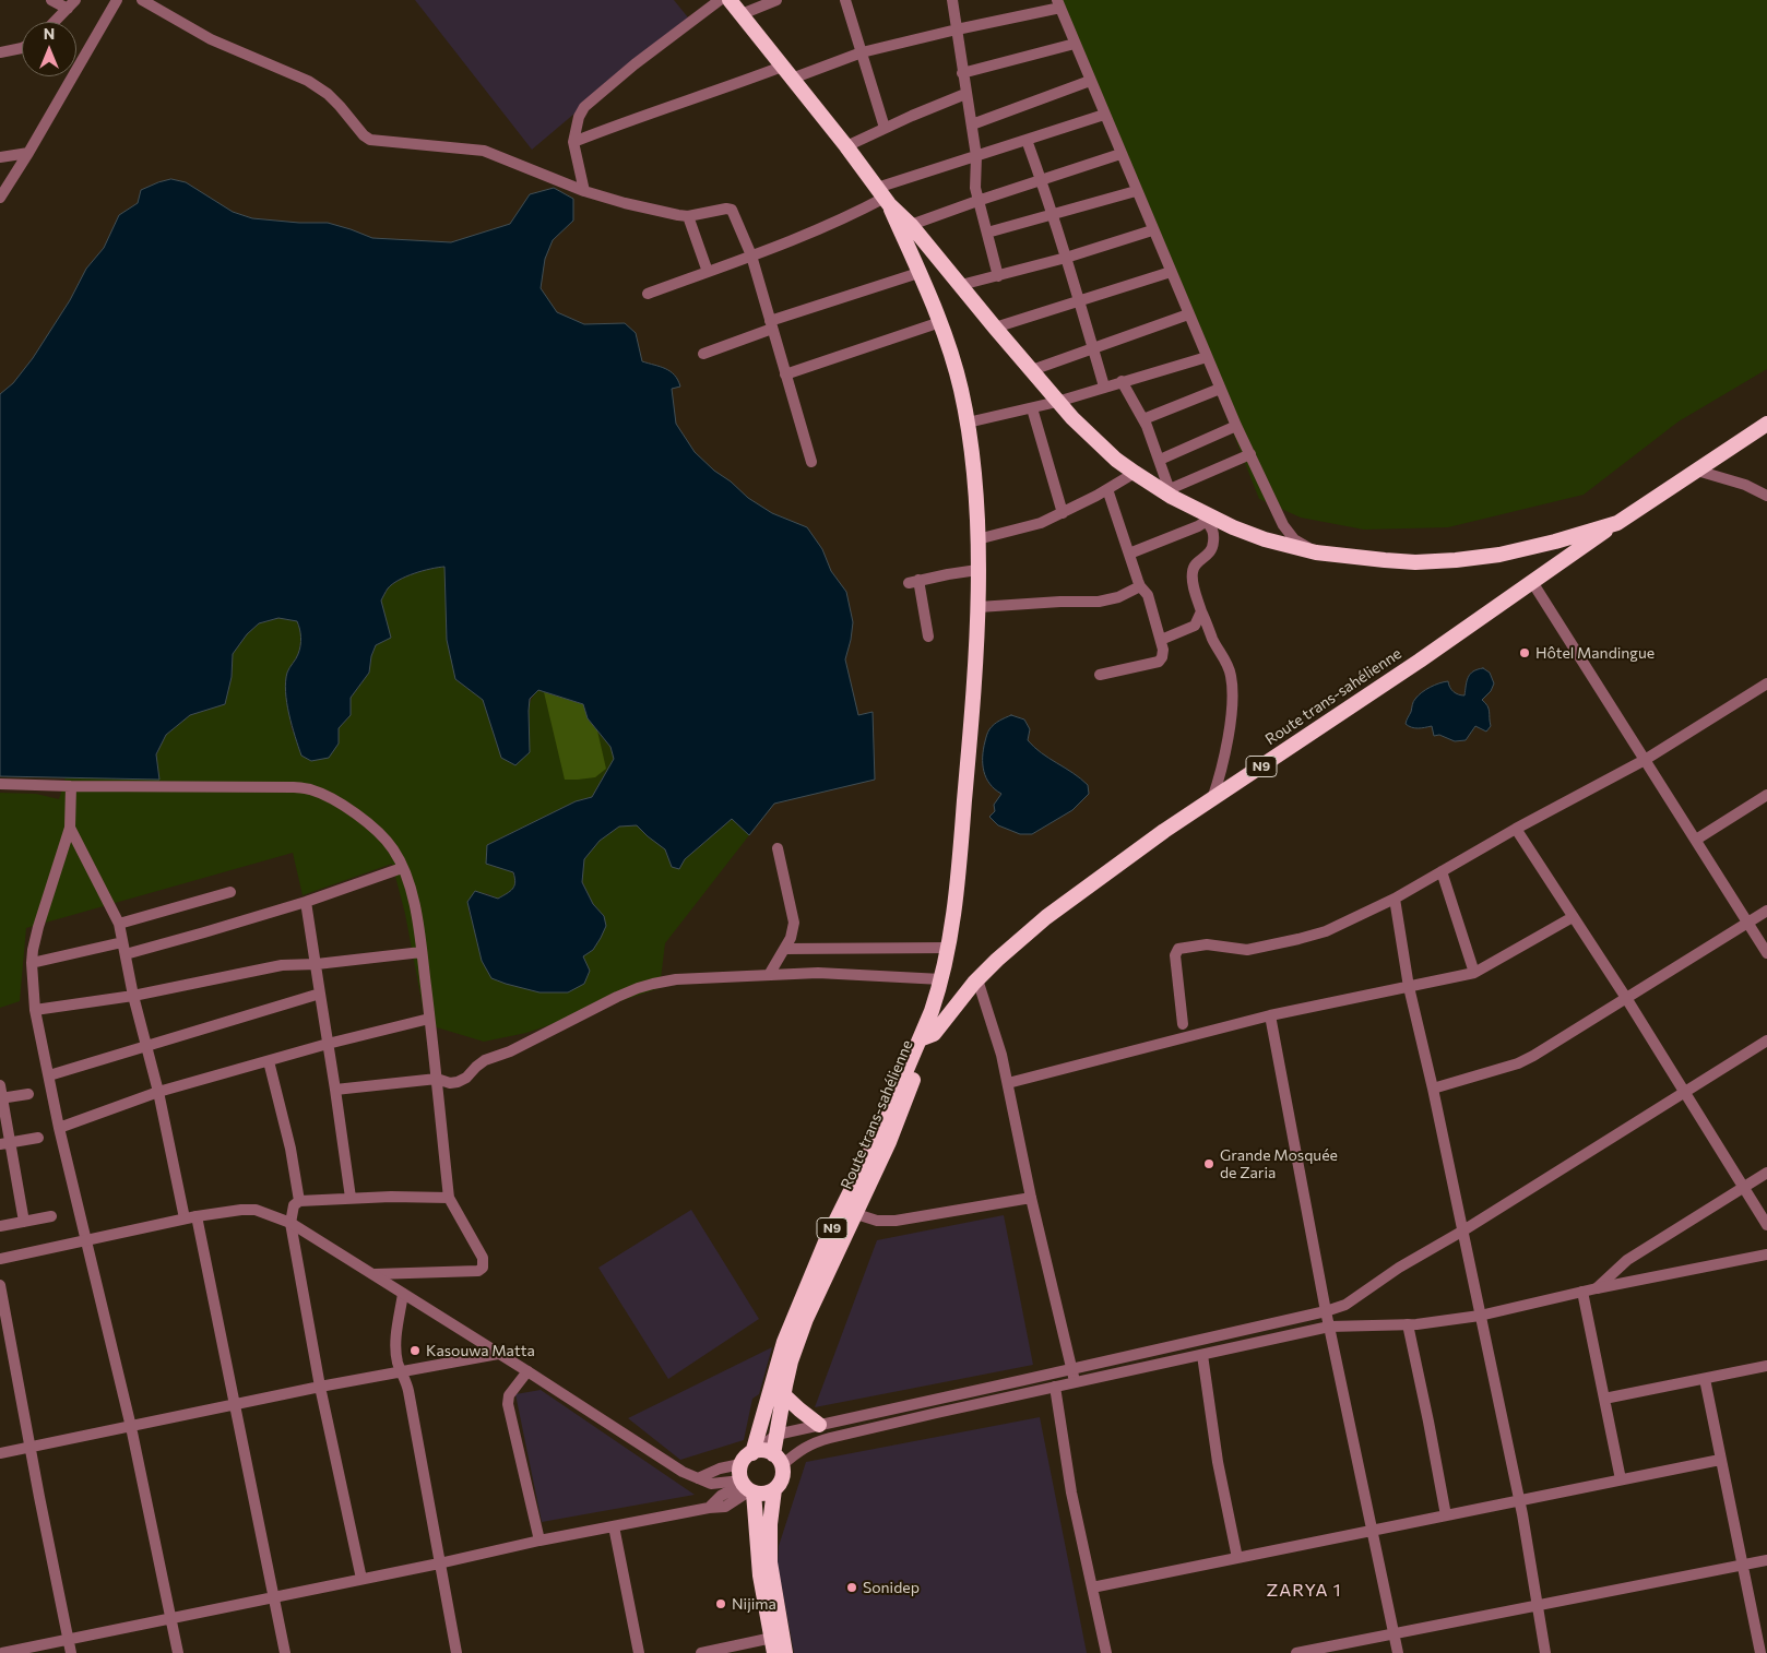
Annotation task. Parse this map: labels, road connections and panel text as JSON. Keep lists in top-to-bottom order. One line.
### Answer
{"streets":{"highway":["Route trans-sahélienne","N9"]},"districts":["ZARYA 1"],"places":["Hôtel Mandingue","Grande Mosquée de Zaria","Kasouwa Matta","Sonidep","Nijima"],"north":"top"}
